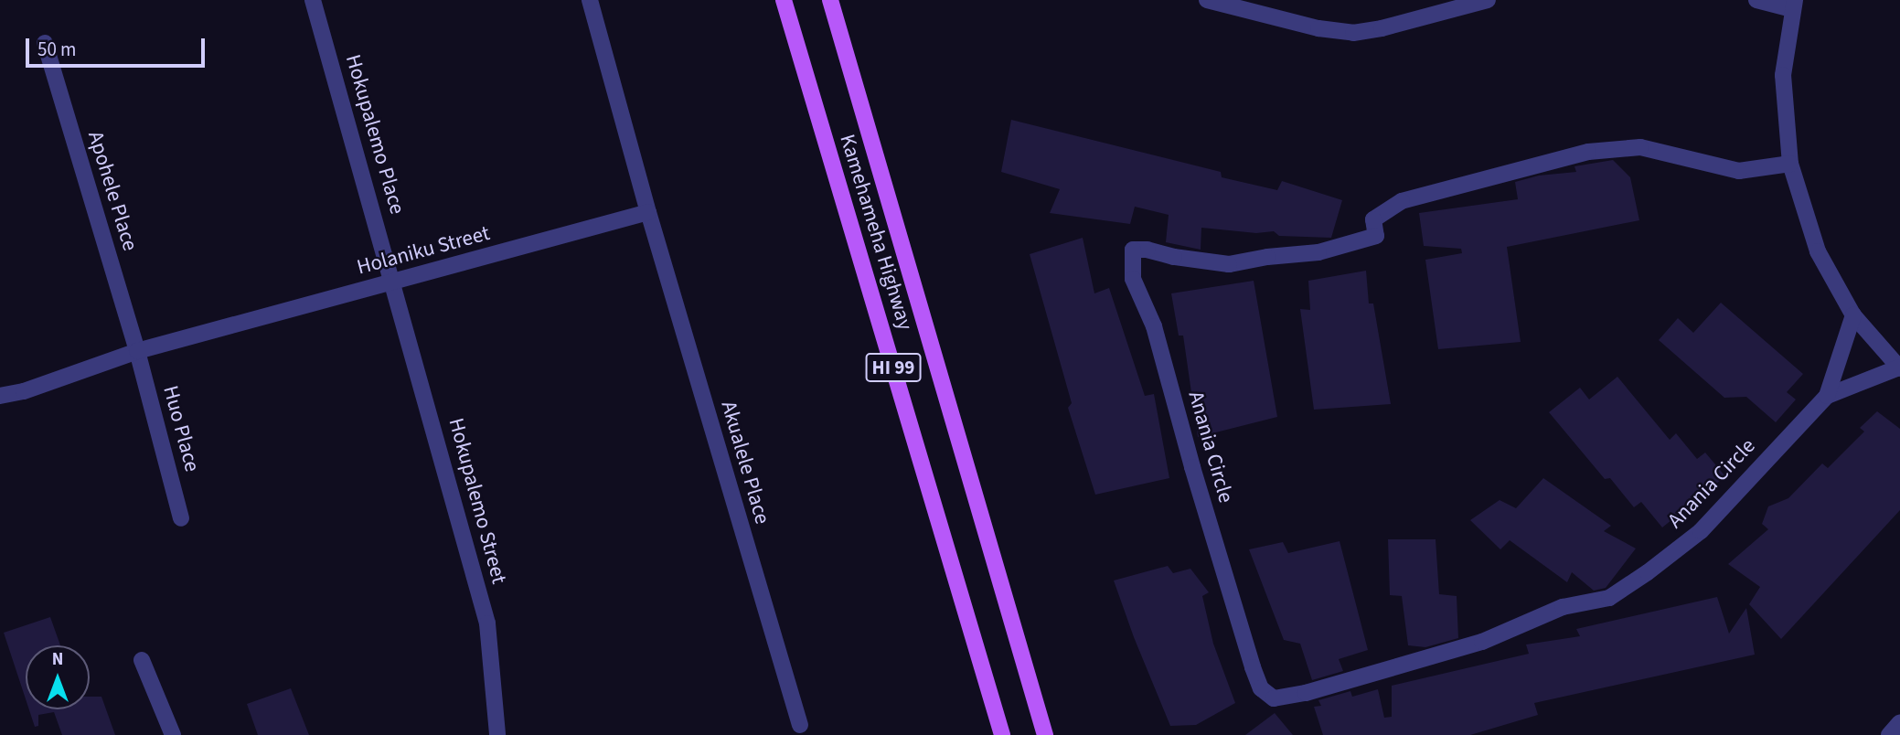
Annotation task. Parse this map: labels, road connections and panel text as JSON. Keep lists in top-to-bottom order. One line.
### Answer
{"streets":{"main road":["Kamehameha Highway","HI 99"],"street":["Hokupalemo Place","Apohele Place","Holaniku Street","Huo Place","Anania Circle","Akualele Place","Hokupalemo Street"]},"crossings":[["Hokupalemo Place","Holaniku Street"],["Hokupalemo Place","Hokupalemo Street"],["Apohele Place","Holaniku Street"],["Apohele Place","Huo Place"],["Holaniku Street","Huo Place"],["Holaniku Street","Akualele Place"],["Holaniku Street","Hokupalemo Street"]],"scale_bar":"50 m","north":"top"}
